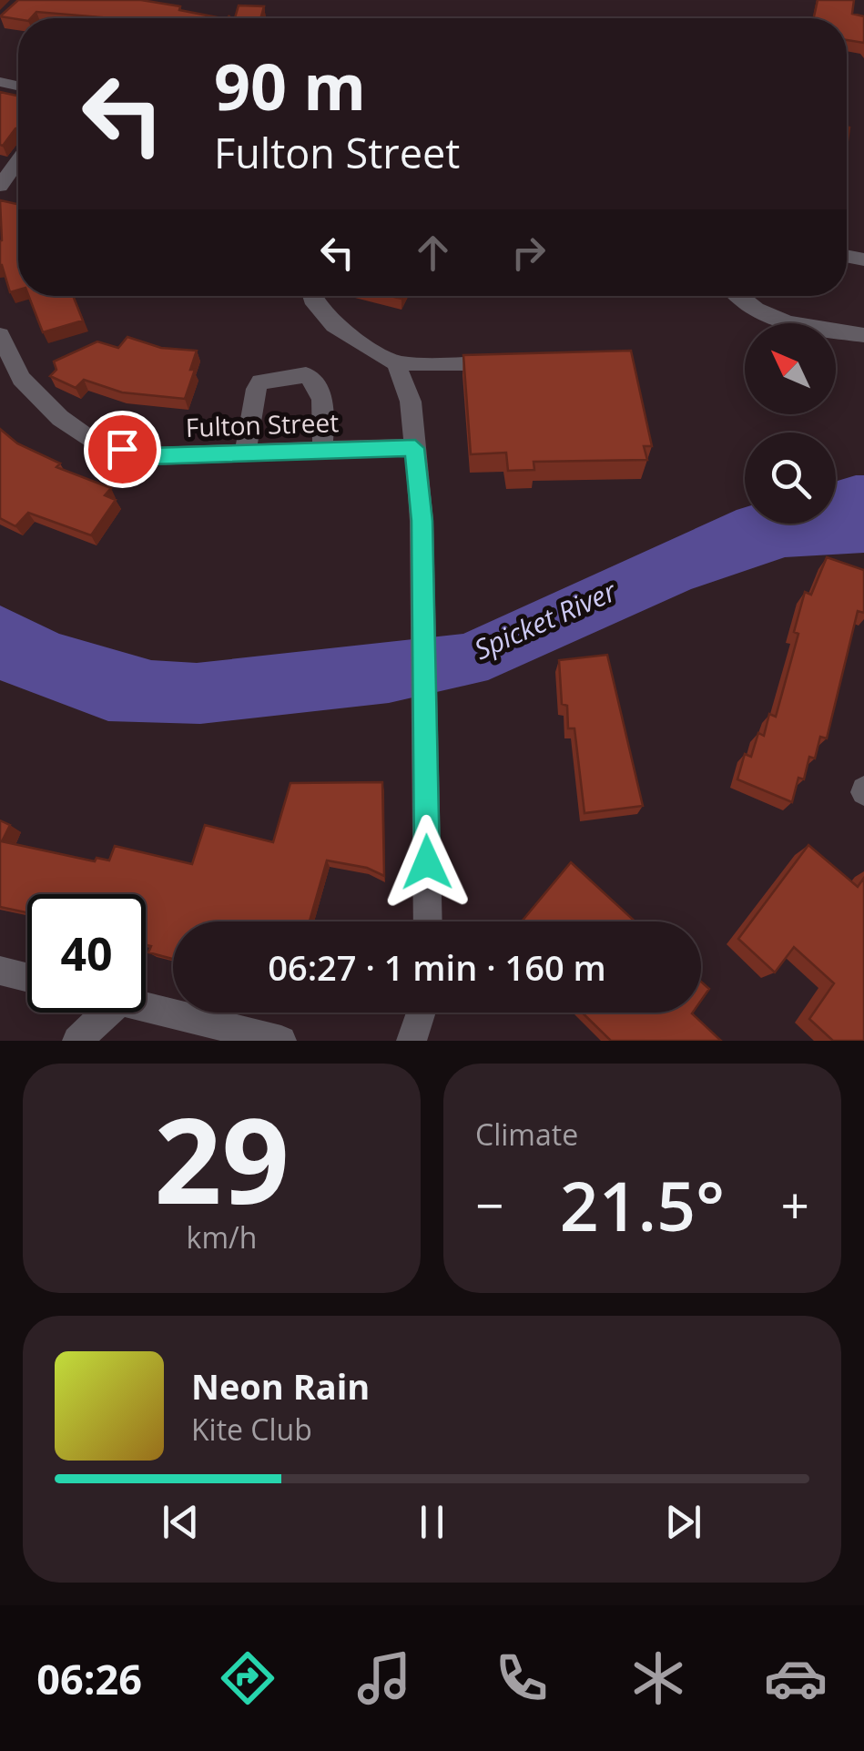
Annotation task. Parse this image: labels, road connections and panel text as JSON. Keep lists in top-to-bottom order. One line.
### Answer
{"streets":{"street":["Fulton Street"]},"water":["Spicket River"],"north":"top left","page":{"turn":["90 m","Fulton Street"],"limit":"40","trip":"06:27 · 1 min · 160 m","tile":[["29","km/h"],"Climate"],"heat":["−","21.5°","+"],"song":["Neon Rain","Kite Club"],"tabs":"06:26"}}
